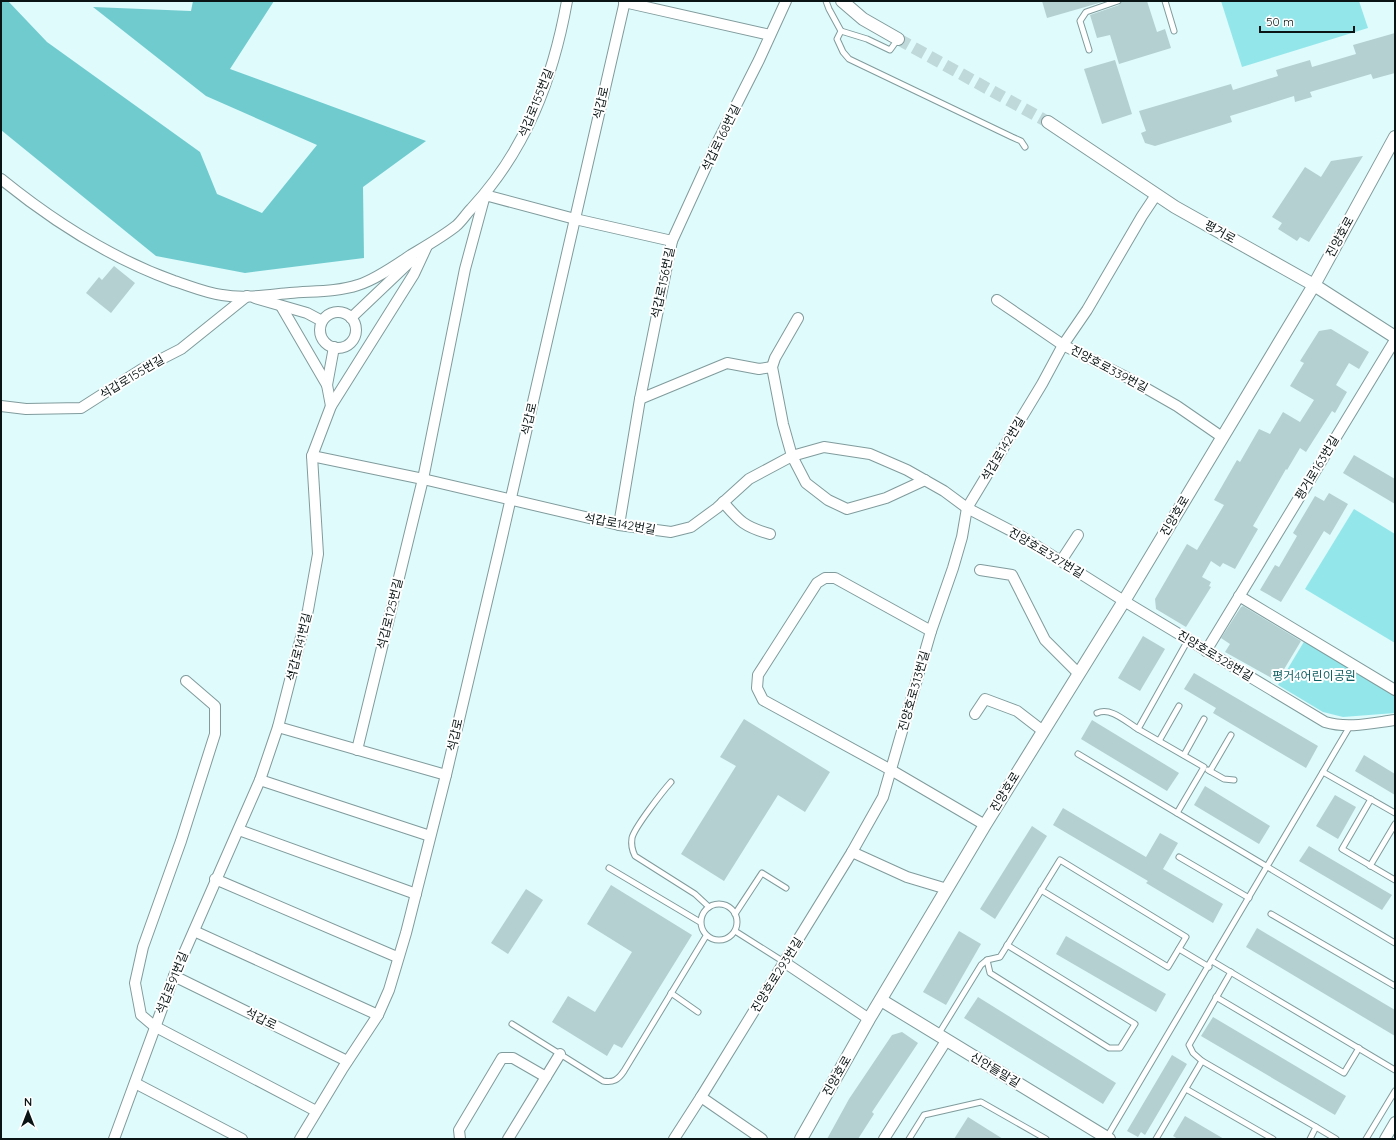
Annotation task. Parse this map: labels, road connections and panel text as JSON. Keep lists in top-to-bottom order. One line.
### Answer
{"streets":{"street":["석갑로155번길","석갑로","석갑로168번길","평거로","진양호로","석갑로156번길","진양호로339번길","석갑로142번길","평거로163번길","진양호로327번길","석갑로125번길","석갑로141번길","진양호로328번길","진양호로313번길","진양호로293번길","석갑로91번길","신안들말길"]},"crossings":[["석갑로155번길","석갑로125번길"],["석갑로155번길","석갑로141번길"],["석갑로","석갑로156번길"],["석갑로","석갑로142번길"],["석갑로","석갑로91번길"],["석갑로168번길","석갑로156번길"],["평거로","진양호로"],["평거로","진양호로339번길"],["평거로","평거로163번길"],["진양호로","진양호로339번길"],["진양호로","진양호로327번길"],["진양호로","진양호로328번길"],["진양호로","신안들말길"],["석갑로156번길","석갑로142번길"],["진양호로339번길","석갑로142번길"],["석갑로142번길","진양호로327번길"],["석갑로142번길","진양호로313번길"],["평거로163번길","진양호로328번길"],["진양호로327번길","진양호로328번길"],["진양호로327번길","진양호로313번길"],["석갑로141번길","석갑로91번길"],["진양호로313번길","진양호로293번길"]],"parks":["평거4어린이공원"],"scale_bar":"50 m","north":"top"}
